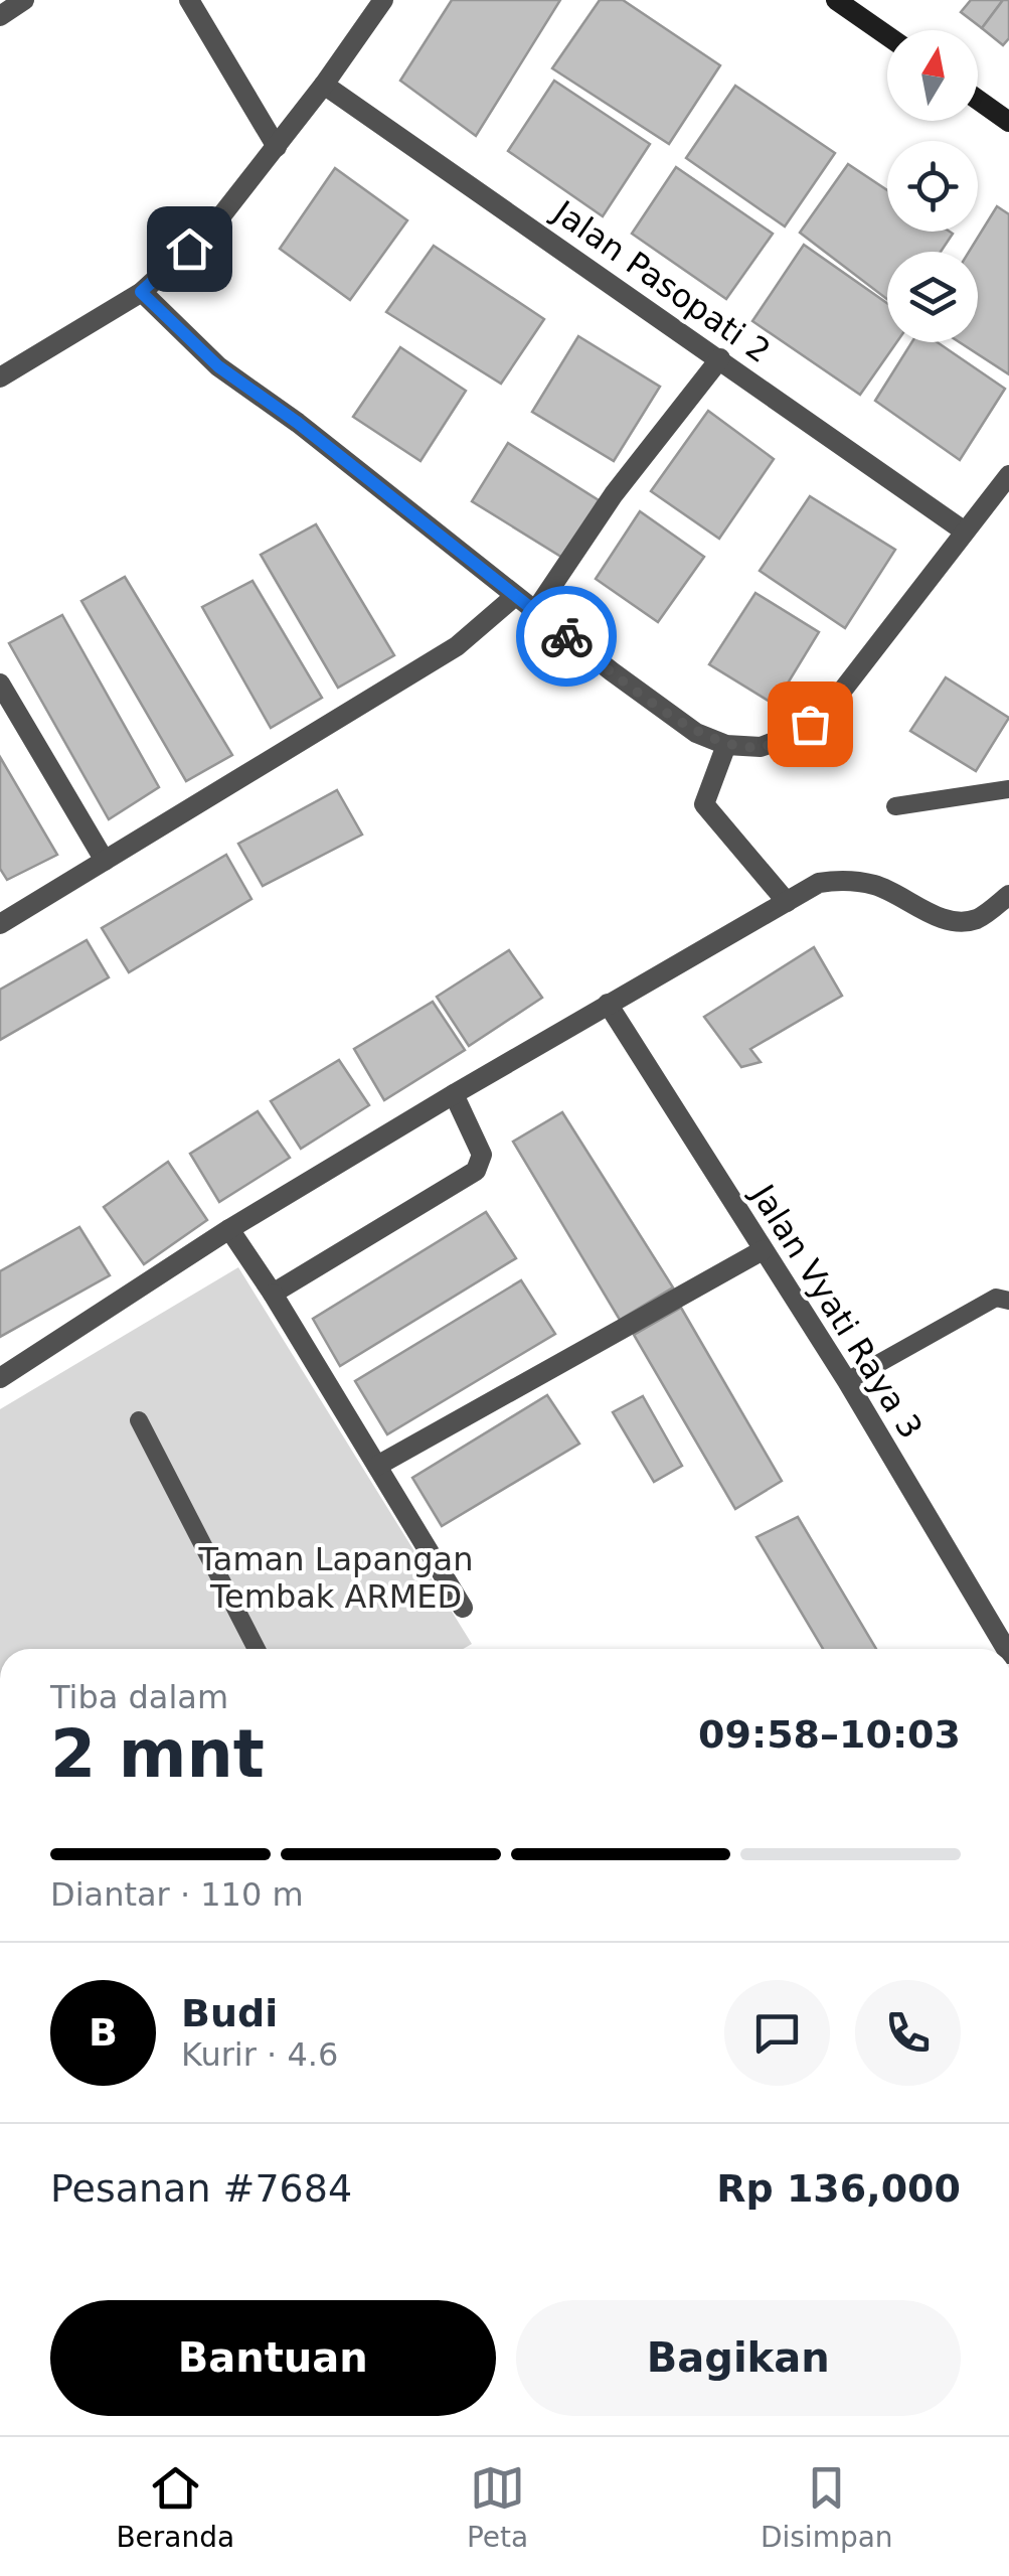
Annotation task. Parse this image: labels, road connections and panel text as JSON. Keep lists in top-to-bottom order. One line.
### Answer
{"streets":{"street":["Jalan Pasopati 2","Jalan Vyati Raya 3"]},"parks":["Taman Lapangan Tembak ARMED"],"north":"top","page":{"heading":["2 mnt","Tiba dalam","09:58–10:03"],"panel":["Budi","Kurir · 4.6","Pesanan #7684","Rp 136,000"],"bar":"Diantar · 110 m","round":"B","buttons":["Bantuan","Bagikan"],"tabs":["Beranda","Peta","Disimpan"]}}
